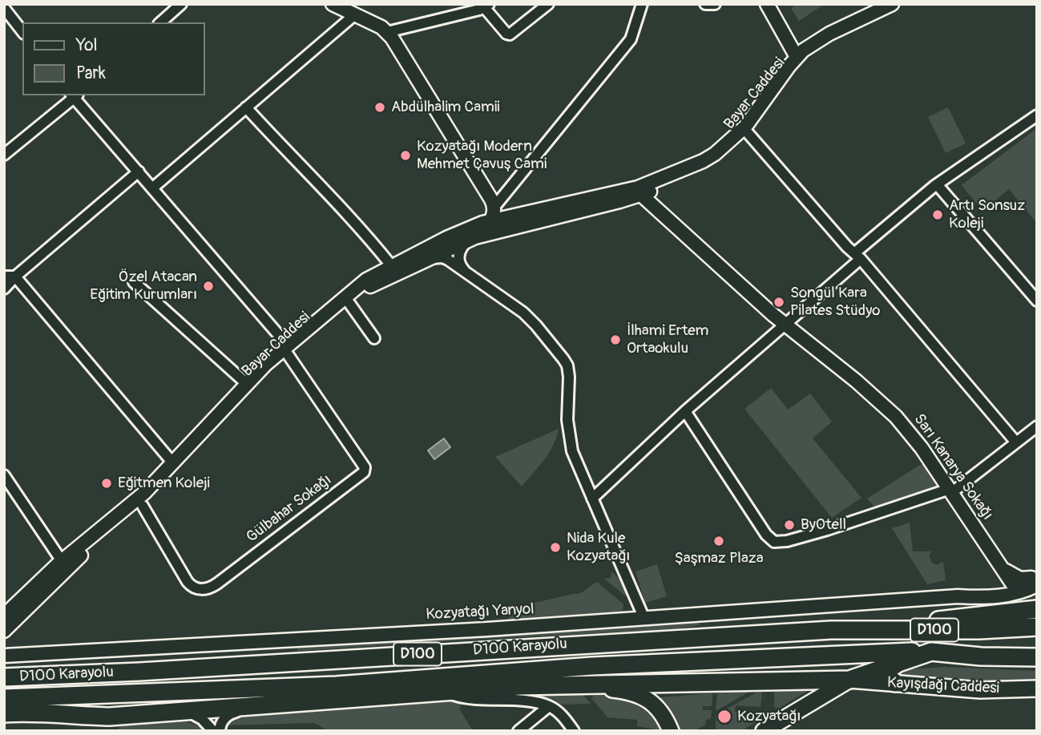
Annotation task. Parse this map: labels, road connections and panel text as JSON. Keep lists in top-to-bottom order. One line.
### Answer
{"streets":{"highway":["D100","D100 Karayolu"],"main road":["Bayar Caddesi","Sarı Kanarya Sokağı","Kozyatağı Yanyol","Kayışdağı Caddesi"],"street":["Gülbahar Sokağı"]},"crossings":[["Bayar Caddesi","Sarı Kanarya Sokağı"],["Bayar Caddesi","Gülbahar Sokağı"],["D100","D100 Karayolu"],["D100","Kayışdağı Caddesi"]],"places":["Abdülhalim Camii","Kozyatağı Modern Mehmet Çavuş Cami","Artı Sonsuz Koleji","Özel Atacan Eğitim Kurumları","Songül Kara Pilates Stüdyo","İlhami Ertem Ortaokulu","Eğitmen Koleji","ByOtell","Şaşmaz Plaza","Nida Kule Kozyatağı","Kozyatağı"],"legend":["Yol","Park"]}
